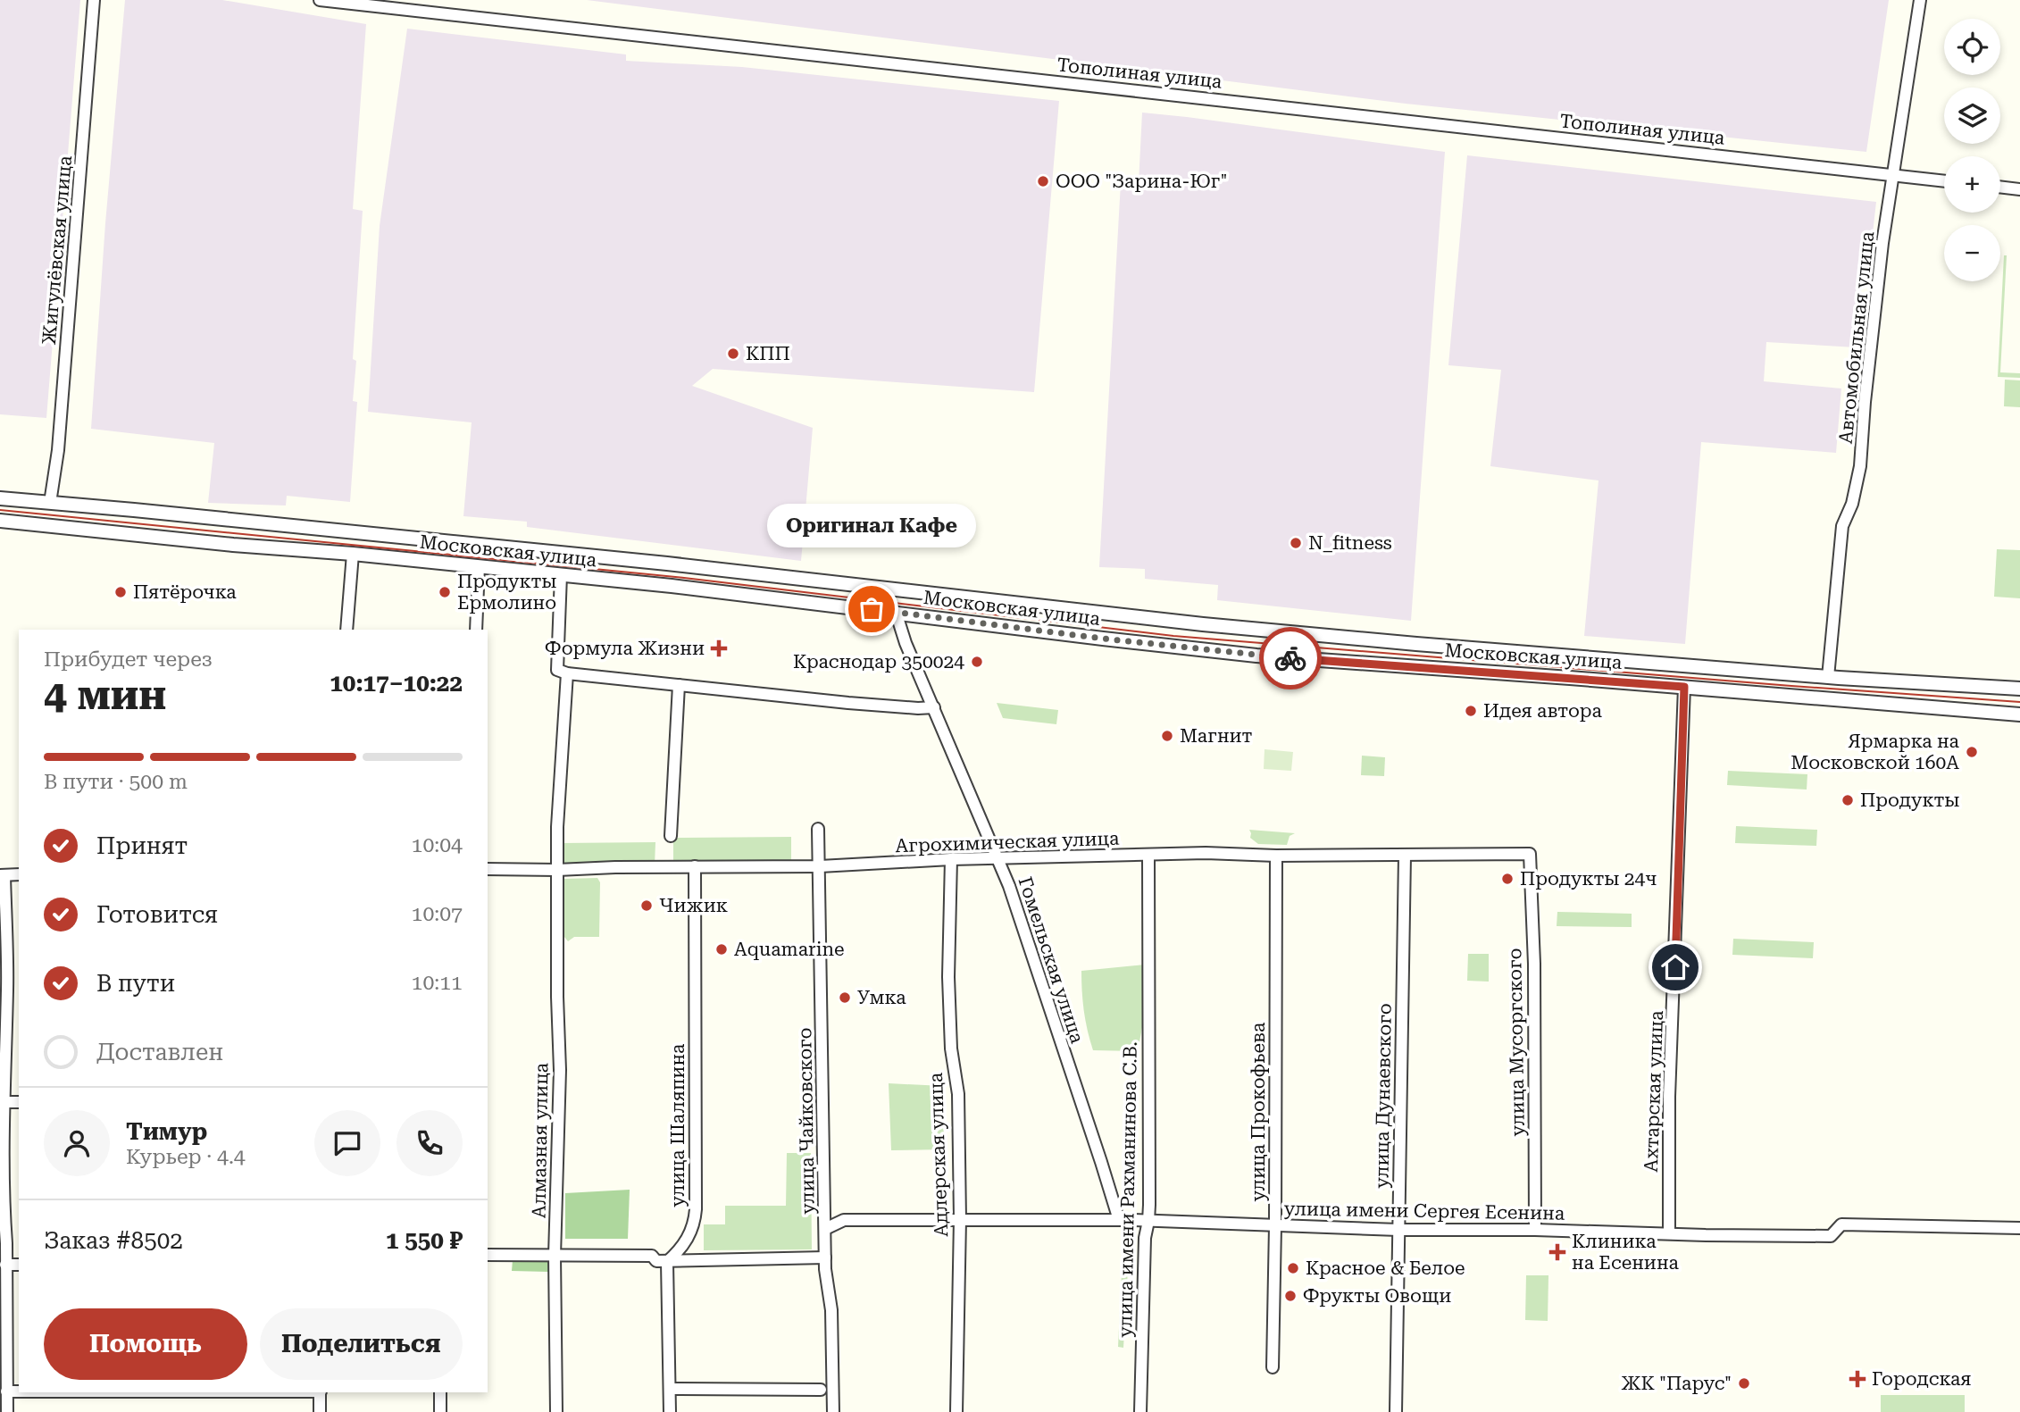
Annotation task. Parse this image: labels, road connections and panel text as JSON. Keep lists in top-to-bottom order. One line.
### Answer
{"streets":{"street":["Тополиная улица","Жигулёвская улица","Автомобильная улица","Московская улица","Агрохимическая улица","Гомельская улица","улица Мусоргского","Ахтарская улица","улица Дунаевского","улица Прокофьева","улица Чайковского","улица Шаляпина","Алмазная улица","Адлерская улица","улица имени Рахманинова С.В.","улица имени Сергея Есенина"]},"crossings":[["Тополиная улица","Автомобильная улица"],["Жигулёвская улица","Московская улица"],["Автомобильная улица","Московская улица"],["Московская улица","Гомельская улица"],["Московская улица","Ахтарская улица"],["Агрохимическая улица","Гомельская улица"],["Агрохимическая улица","улица Мусоргского"],["Агрохимическая улица","улица Дунаевского"],["Агрохимическая улица","улица Прокофьева"],["Агрохимическая улица","улица Чайковского"],["Агрохимическая улица","улица Шаляпина"],["Агрохимическая улица","Алмазная улица"],["Агрохимическая улица","Адлерская улица"],["Агрохимическая улица","улица имени Рахманинова С.В."],["Гомельская улица","улица имени Сергея Есенина"],["улица Мусоргского","улица имени Сергея Есенина"],["Ахтарская улица","улица имени Сергея Есенина"],["улица Дунаевского","улица имени Сергея Есенина"],["улица Прокофьева","улица имени Сергея Есенина"],["улица Чайковского","улица имени Сергея Есенина"],["Адлерская улица","улица имени Сергея Есенина"],["улица имени Рахманинова С.В.","улица имени Сергея Есенина"]],"places":{"other":["ООО \"Зарина-Юг\"","КПП","N_fitness","Пятёрочка","Продукты Ермолино","Оригинал Кафе","Краснодар 350024","Идея автора","Магнит","Ярмарка на Московской 160А","Продукты","Продукты 24ч","Чижик","Aquamarine","Умка","Красное & Белое","Фрукты Овощи","ЖК \"Парус\""],"health":["Формула Жизни","Клиника на Есенина","Городская"]},"page":{"map_buttons":["+","−"],"bubble":"Оригинал Кафе","heading":["4 мин","Прибудет через","10:17–10:22"],"panel":["Тимур","Курьер · 4.4","Заказ #8502","1 550 ₽"],"bar":"В пути · 500 m","list":[["Принят","10:04"],["Готовится","10:07"],["В пути","10:11"],"Доставлен"],"buttons":["Помощь","Поделиться"]}}
